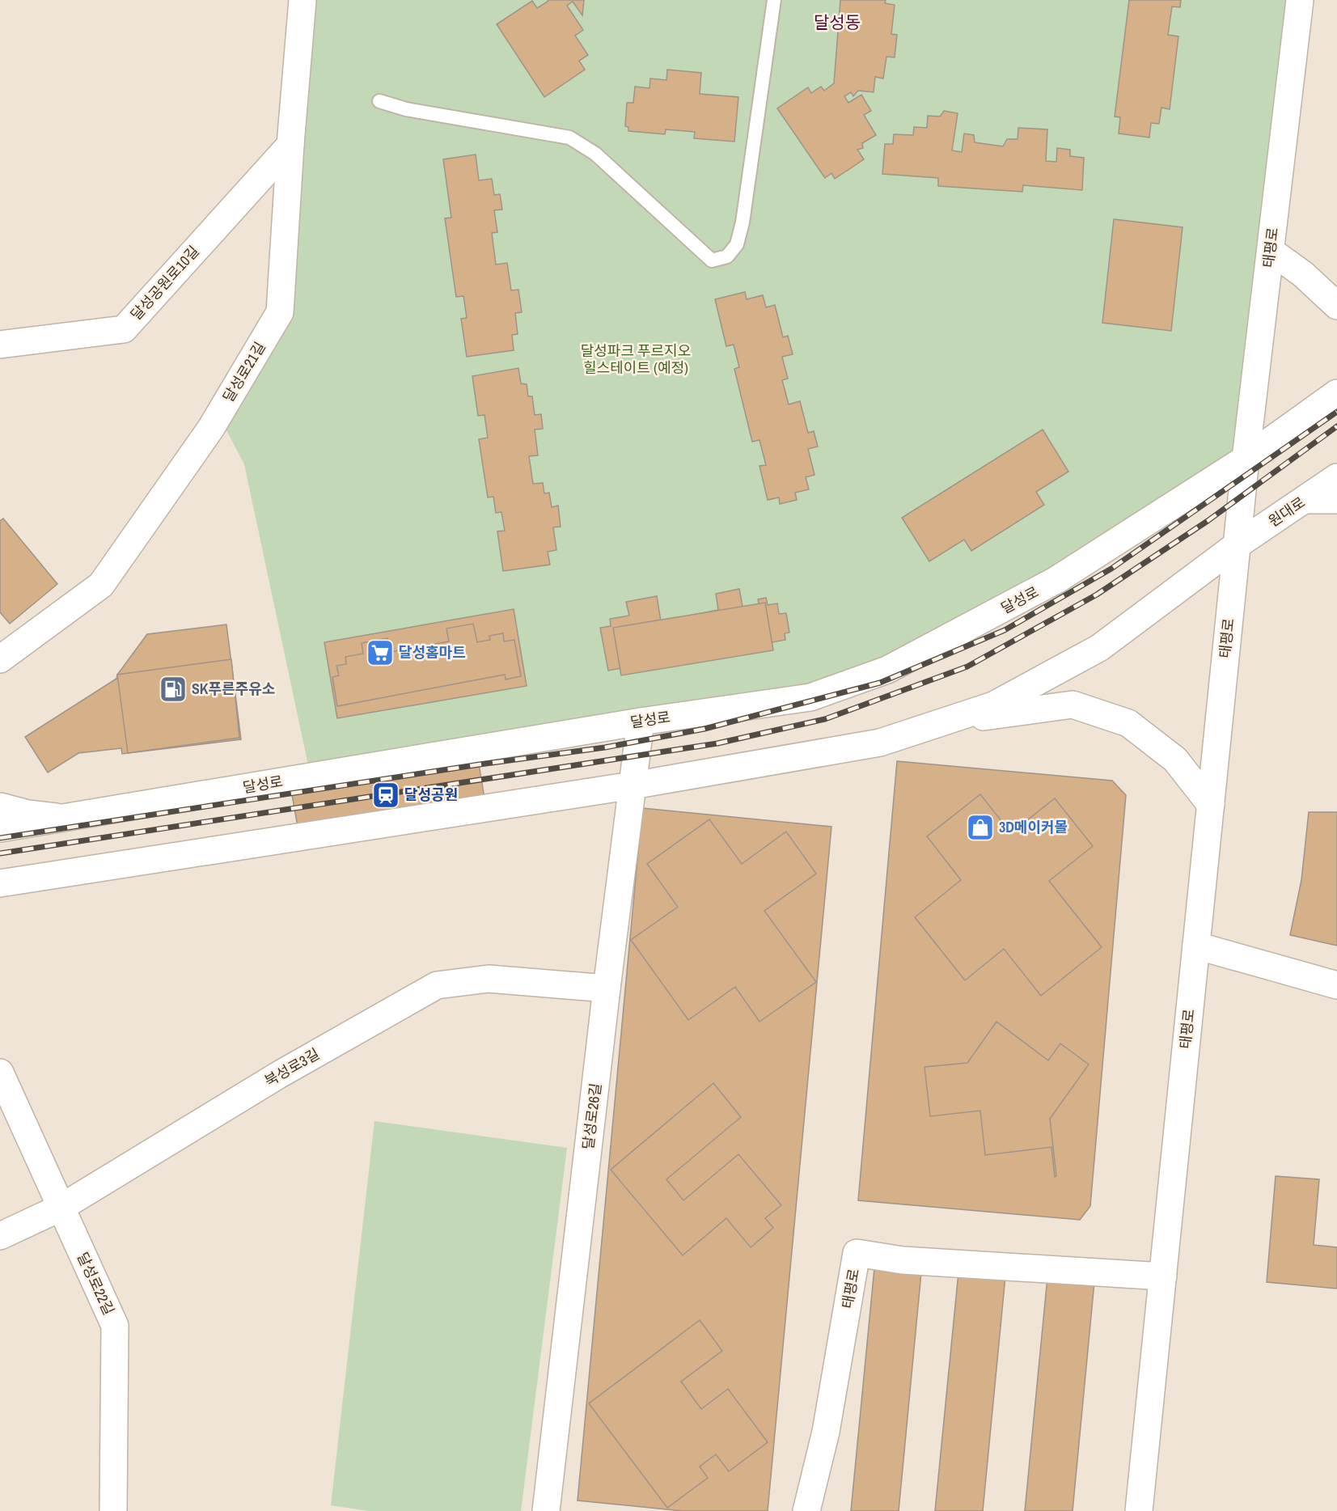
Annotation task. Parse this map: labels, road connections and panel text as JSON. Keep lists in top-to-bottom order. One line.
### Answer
{"streets":{"main road":["태평로","달성공원로10길","달성로21길","원대로","달성로","북성로3길","달성로26길","달성로22길"]},"crossings":[["태평로","원대로"],["태평로","달성로"],["달성공원로10길","달성로21길"],["달성로","달성로26길"],["북성로3길","달성로26길"],["북성로3길","달성로22길"]],"districts":["달성동"],"parks":["달성파크 푸르지오 힐스테이트 (예정)"],"places":{"supermarket":["달성홈마트"],"fuel station":["SK푸른주유소"],"station":["달성공원"],"shop":["3D메이커몰"]}}
